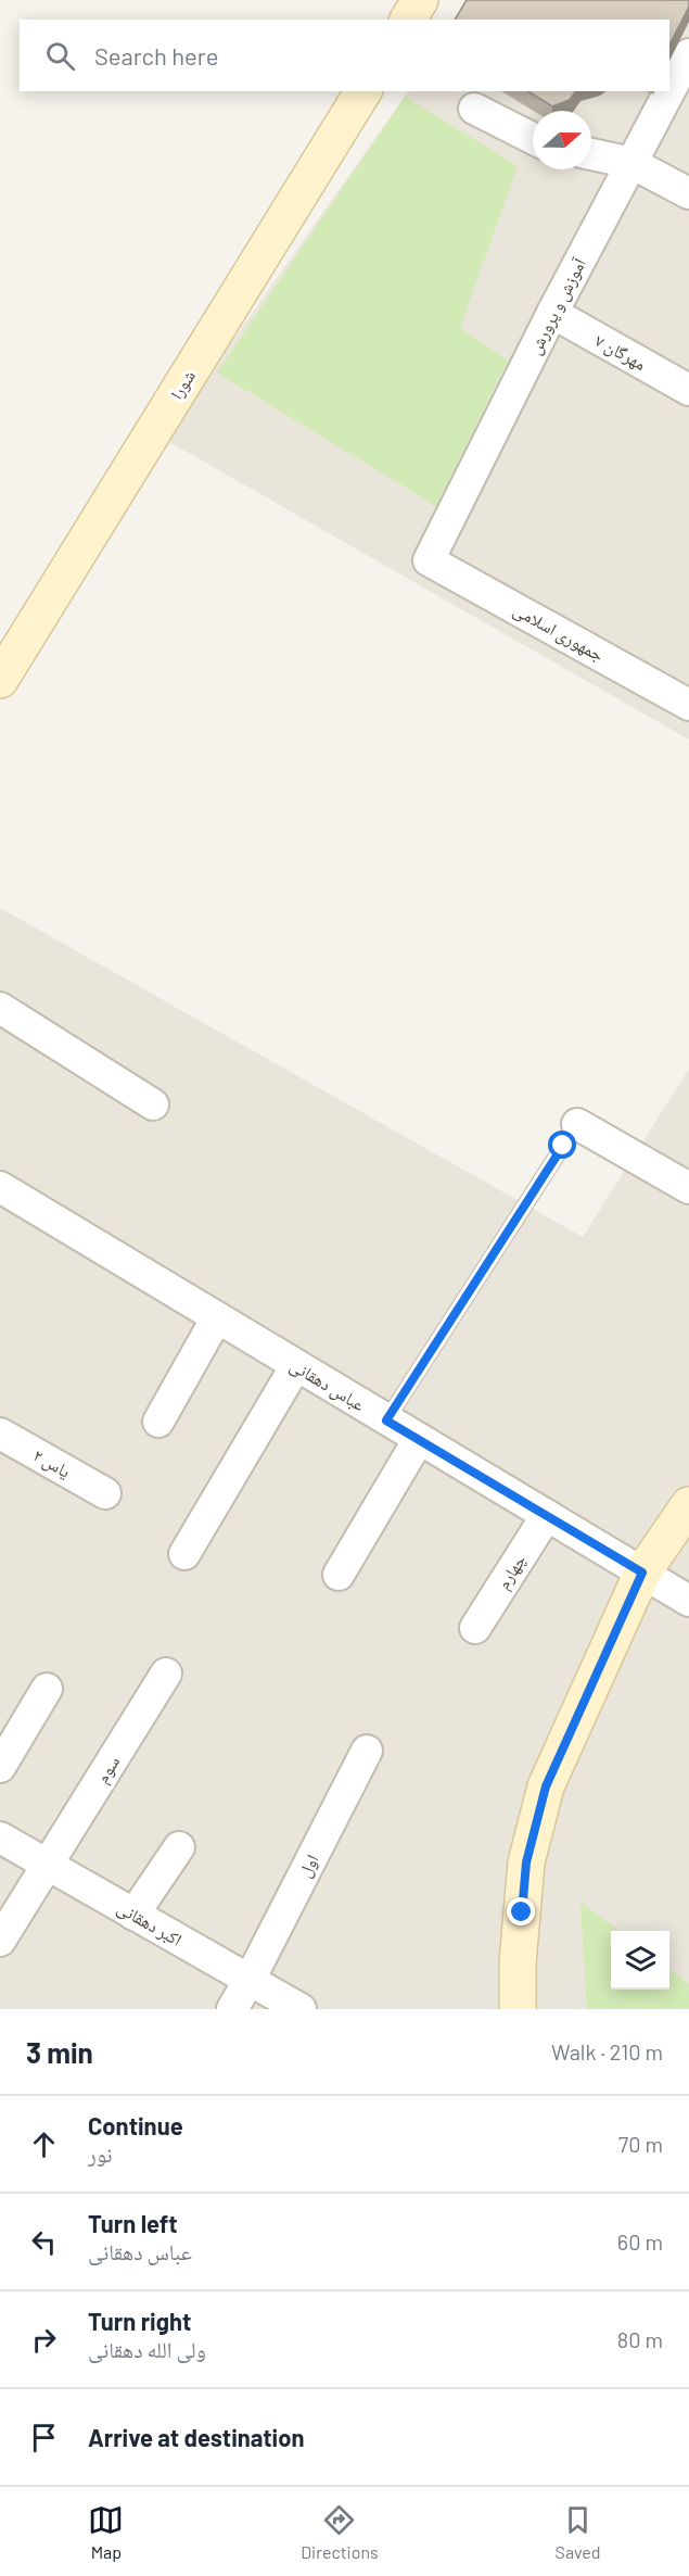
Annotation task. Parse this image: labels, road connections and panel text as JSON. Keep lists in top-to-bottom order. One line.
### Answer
{"streets":{"street":["آموزش و پرورش","مهرگان ۷","شورا","جمهوری اسلامی","عباس دهقانی","یاس ۲","چهارم","سوم","اول","اکبر دهقانی"]},"crossings":[["آموزش و پرورش","مهرگان ۷"],["آموزش و پرورش","جمهوری اسلامی"],["عباس دهقانی","چهارم"],["سوم","اکبر دهقانی"],["اول","اکبر دهقانی"]],"north":"right","page":{"search":"Search here","heading":["3 min","Walk · 210 m"],"list":[["Continue","نور","70 m"],["Turn left","عباس دهقانی","60 m"],["Turn right","ولی الله دهقانی","80 m"],"Arrive at destination"],"nav":["Map","Directions","Saved"]}}
